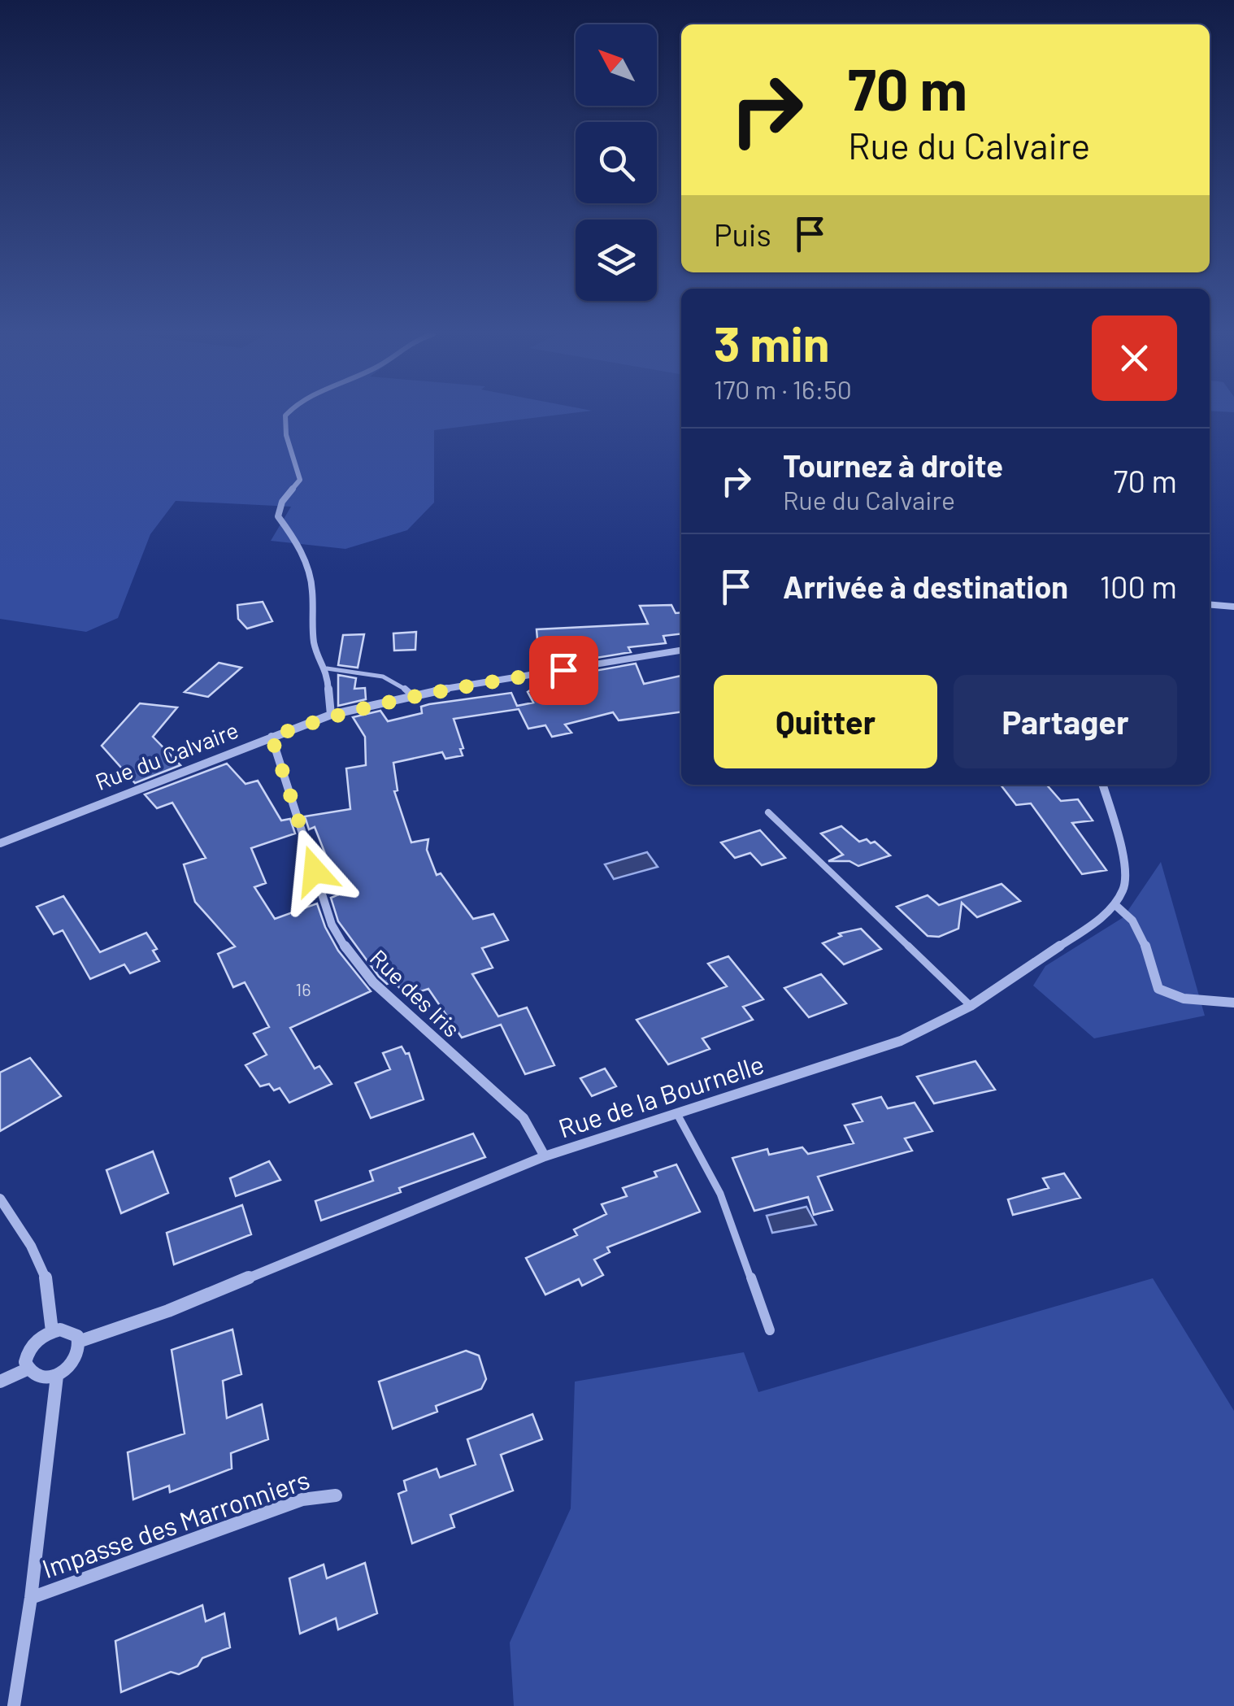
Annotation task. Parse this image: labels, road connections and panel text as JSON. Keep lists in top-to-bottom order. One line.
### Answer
{"streets":{"street":["Rue du Calvaire","Rue des Iris","Rue de la Bournelle","Impasse des Marronniers"]},"crossings":[["Rue du Calvaire","Rue des Iris"],["Rue des Iris","Rue de la Bournelle"]],"house_numbers":["16"],"north":"top left","page":{"turn":["70 m","Rue du Calvaire"],"then":"Puis","heading":["3 min","170 m · 16:50"],"list":[{"name":"Tournez à droite","note":"Rue du Calvaire","value":"70 m"},{"name":"Arrivée à destination","value":"100 m"}],"buttons":["Quitter","Partager"]}}
